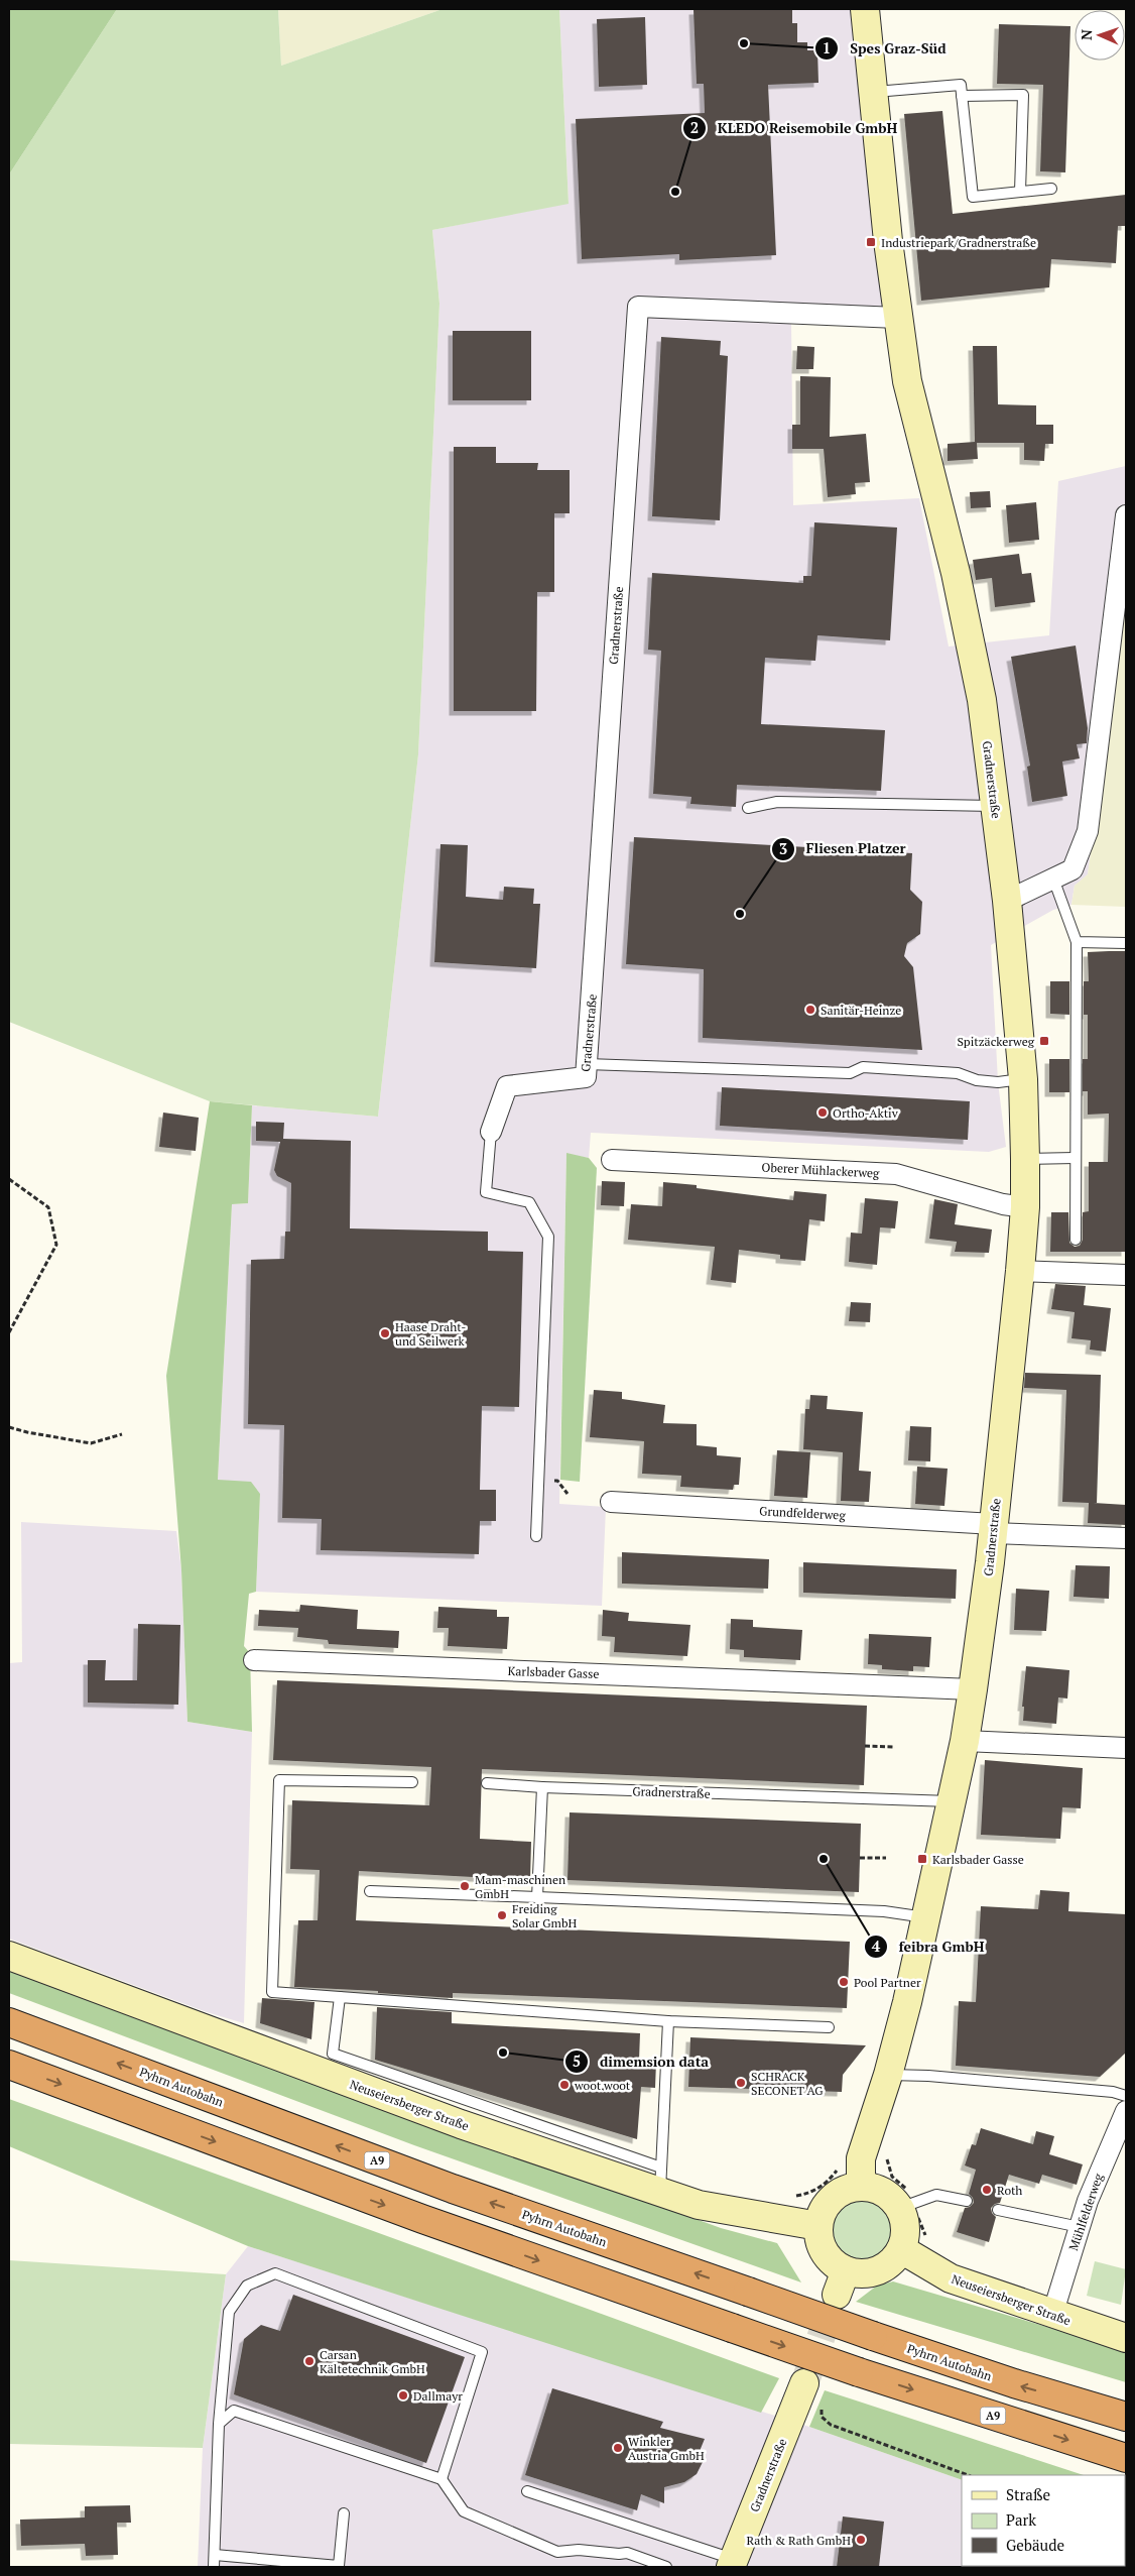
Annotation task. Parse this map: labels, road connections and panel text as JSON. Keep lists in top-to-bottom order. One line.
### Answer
{"streets":{"highway":["Pyhrn Autobahn","A9"],"main road":["Gradnerstraße","Neuseiersberger Straße"],"street":["Oberer Mühlackerweg","Grundfelderweg","Karlsbader Gasse","Mühlfelderweg"]},"crossings":[["Gradnerstraße","Oberer Mühlackerweg"],["Gradnerstraße","Grundfelderweg"],["Gradnerstraße","Karlsbader Gasse"],["Gradnerstraße","Neuseiersberger Straße"],["Neuseiersberger Straße","Mühlfelderweg"]],"places":{"other":["Spes Graz-Süd","KLEDO Reisemobile GmbH","Fliesen Platzer","Sanitär-Heinze","Ortho-Aktiv","Haase Draht- und Seilwerk","feibra GmbH","Mam-maschinen GmbH","Freiding Solar GmbH","Pool Partner","dimemsion data","SCHRACK SECONET AG","woot.woot","Roth","Carsan Kältetechnik GmbH","Dallmayr","Winkler Austria GmbH","Rath & Rath GmbH"],"transit":["Industriepark/Gradnerstraße","Spitzäckerweg","Karlsbader Gasse"]},"legend":["Straße","Park","Gebäude"],"north":"left"}
